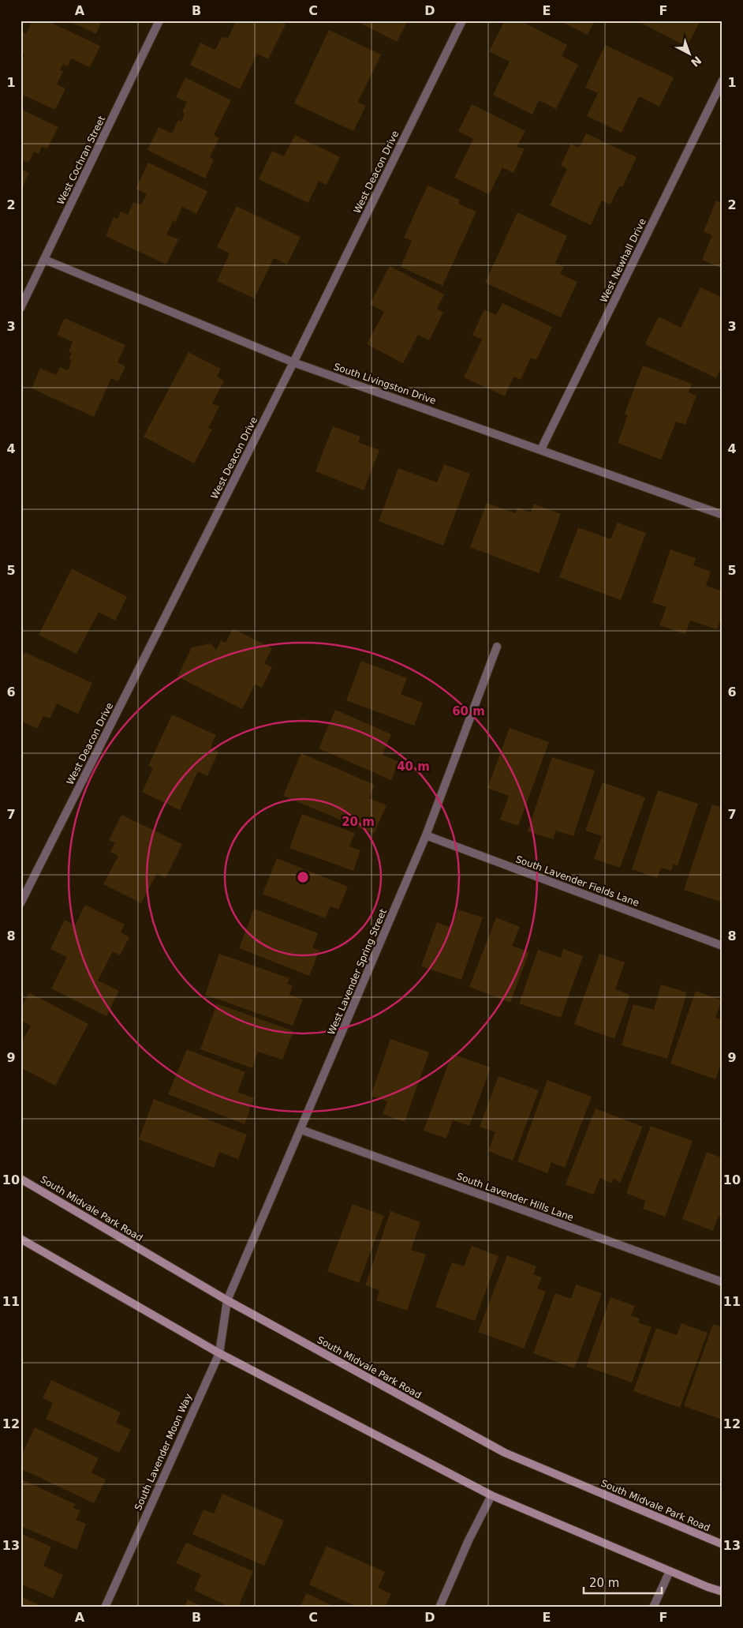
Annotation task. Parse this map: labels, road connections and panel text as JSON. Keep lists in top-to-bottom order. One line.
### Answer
{"streets":{"main road":["South Midvale Park Road"],"street":["West Cochran Street","West Deacon Drive","West Newhall Drive","South Livingston Drive","South Lavender Fields Lane","West Lavender Spring Street","South Lavender Hills Lane","South Lavender Moon Way"]},"crossings":[["West Cochran Street","South Livingston Drive"],["West Deacon Drive","South Livingston Drive"],["West Newhall Drive","South Livingston Drive"],["South Lavender Fields Lane","West Lavender Spring Street"],["West Lavender Spring Street","South Lavender Hills Lane"],["West Lavender Spring Street","South Midvale Park Road"],["West Lavender Spring Street","South Lavender Moon Way"],["South Midvale Park Road","South Lavender Moon Way"]],"scale_bar":"20 m","north":"bottom right","grid":{"columns":["A","B","C","D","E","F"],"rows":["1","2","3","4","5","6","7","8","9","10","11","12","13"]},"rings":["60 m","40 m","20 m"]}
